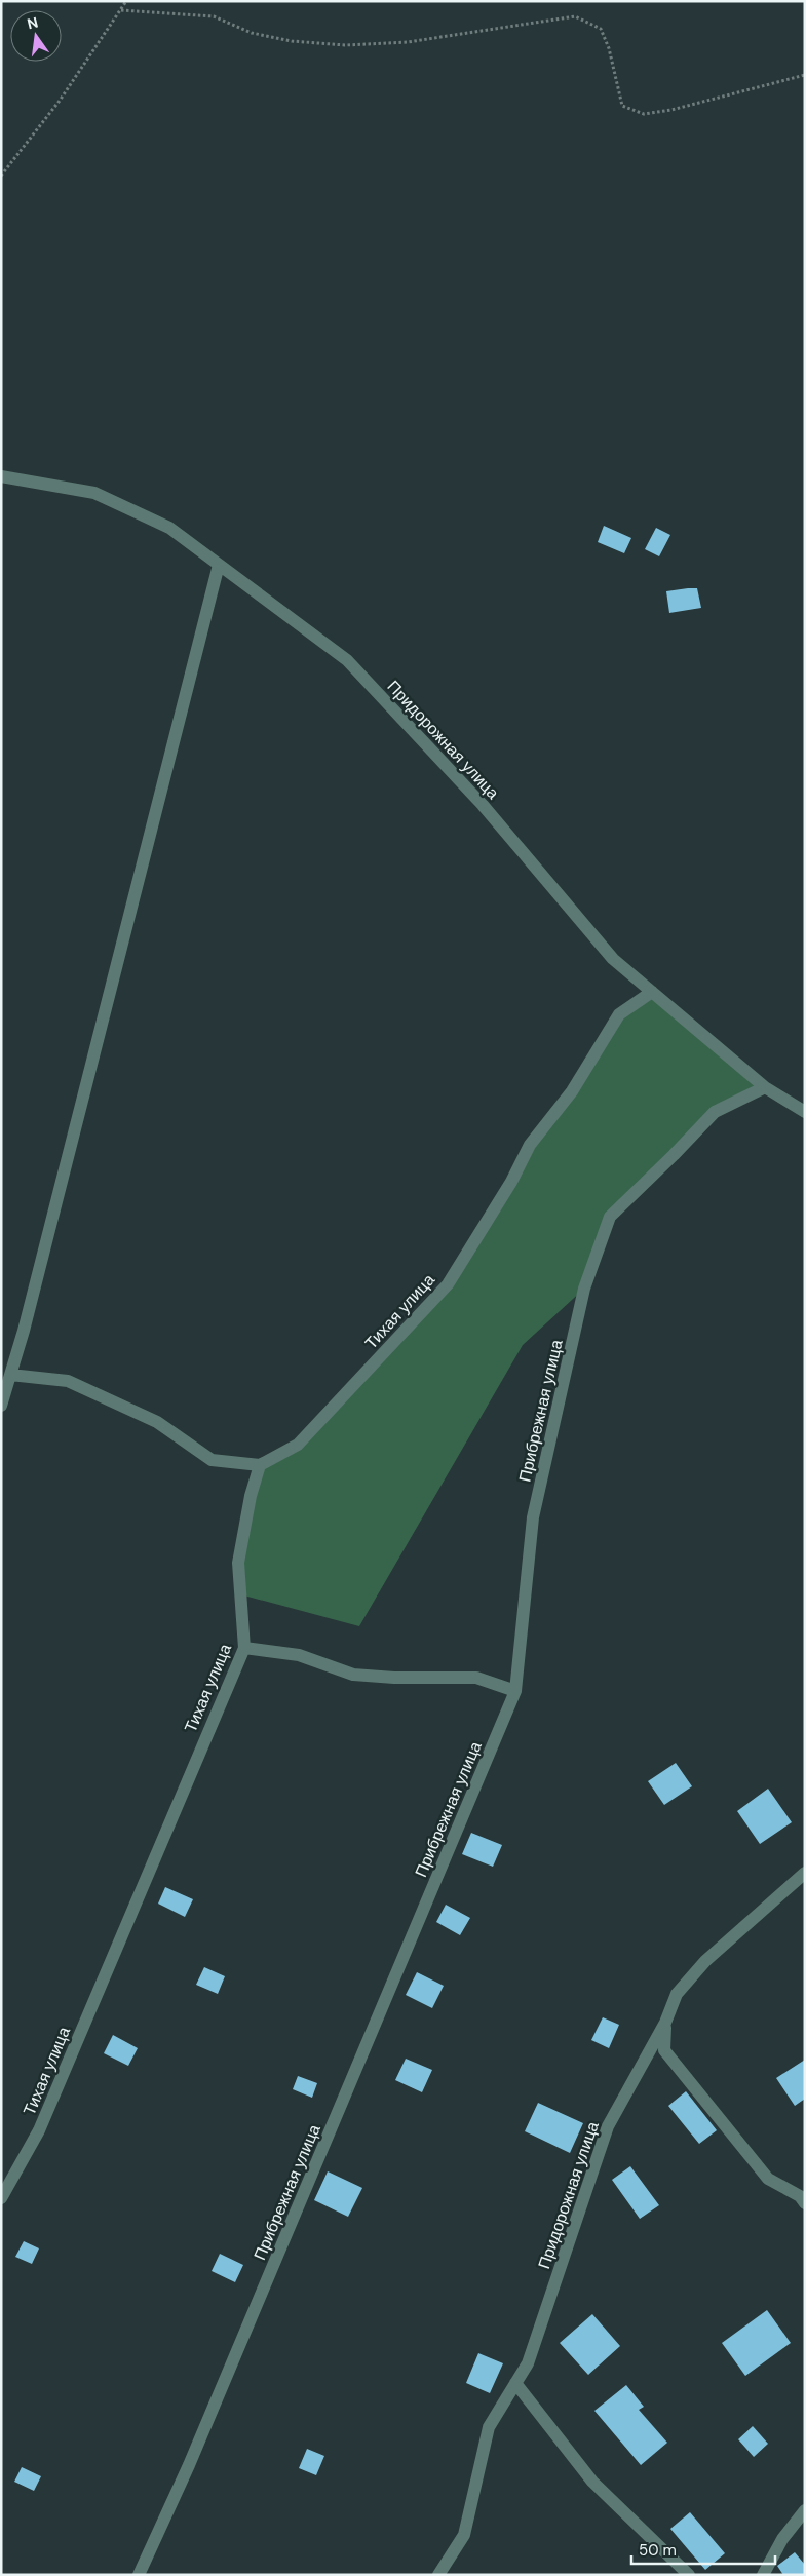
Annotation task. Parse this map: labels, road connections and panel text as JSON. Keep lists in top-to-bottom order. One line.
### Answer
{"streets":{"street":["Придорожная улица","Тихая улица","Прибрежная улица"]},"crossings":[["Придорожная улица","Тихая улица"],["Придорожная улица","Прибрежная улица"]],"scale_bar":"50 m","north":"top"}
